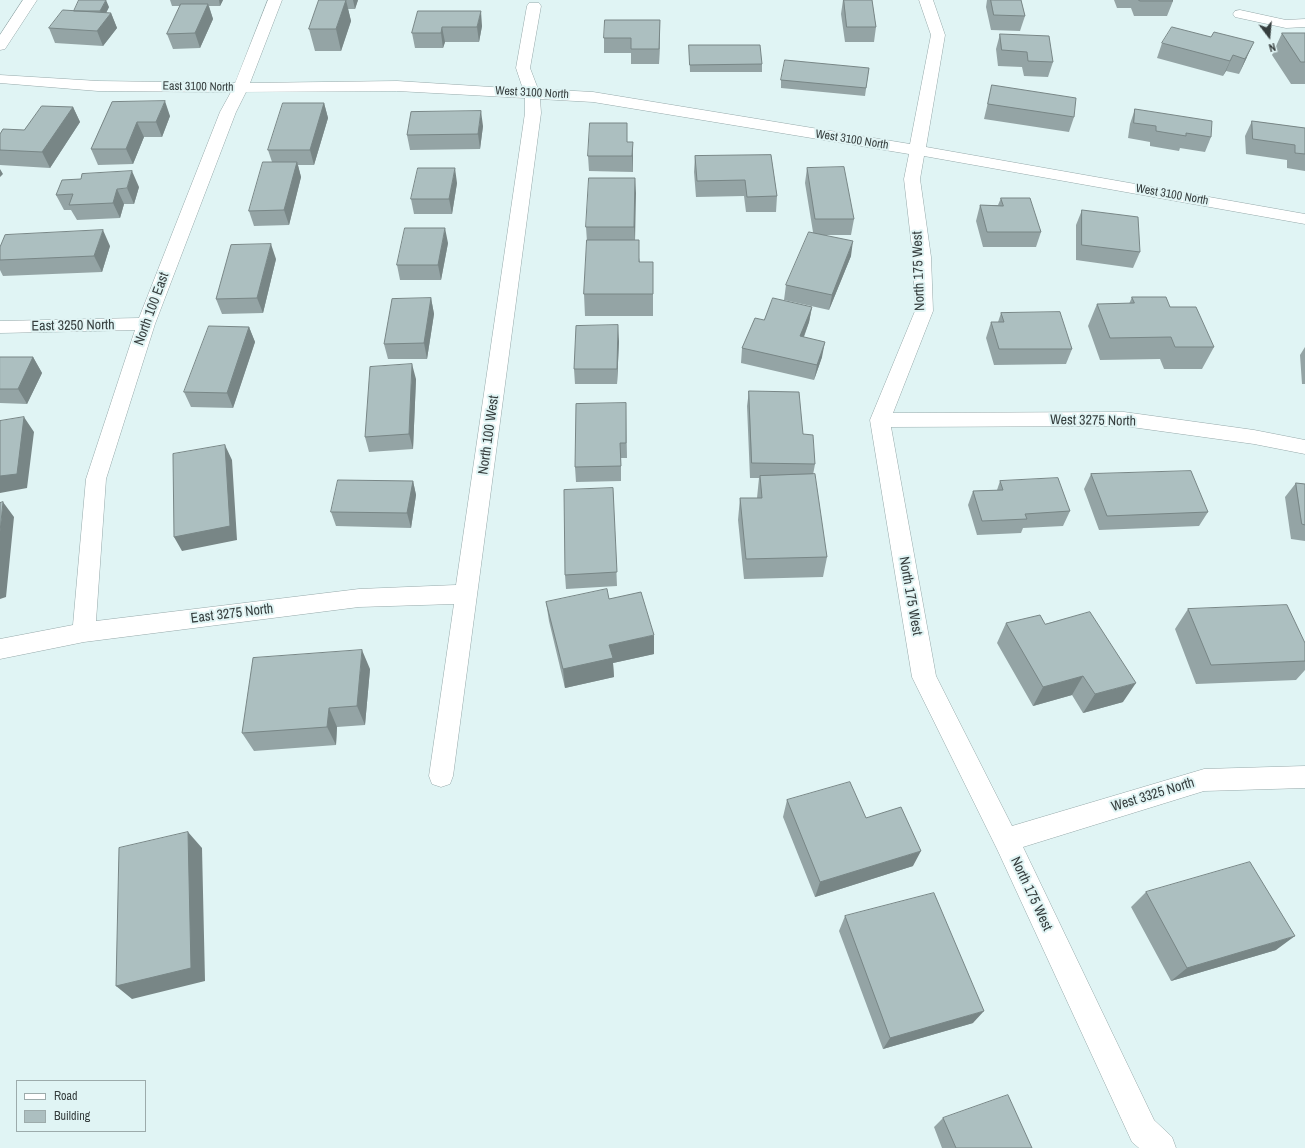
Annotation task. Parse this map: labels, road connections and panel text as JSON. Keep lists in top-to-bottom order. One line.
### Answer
{"streets":{"street":["East 3100 North","West 3100 North","North 175 West","North 100 East","East 3250 North","West 3275 North","North 100 West","East 3275 North","West 3325 North"]},"crossings":[["East 3100 North","West 3100 North"],["East 3100 North","North 100 East"],["West 3100 North","North 175 West"],["West 3100 North","North 100 West"],["North 175 West","West 3275 North"],["North 175 West","West 3325 North"],["North 100 East","East 3250 North"],["North 100 East","East 3275 North"],["North 100 West","East 3275 North"]],"legend":["Road","Building"],"north":"bottom"}
